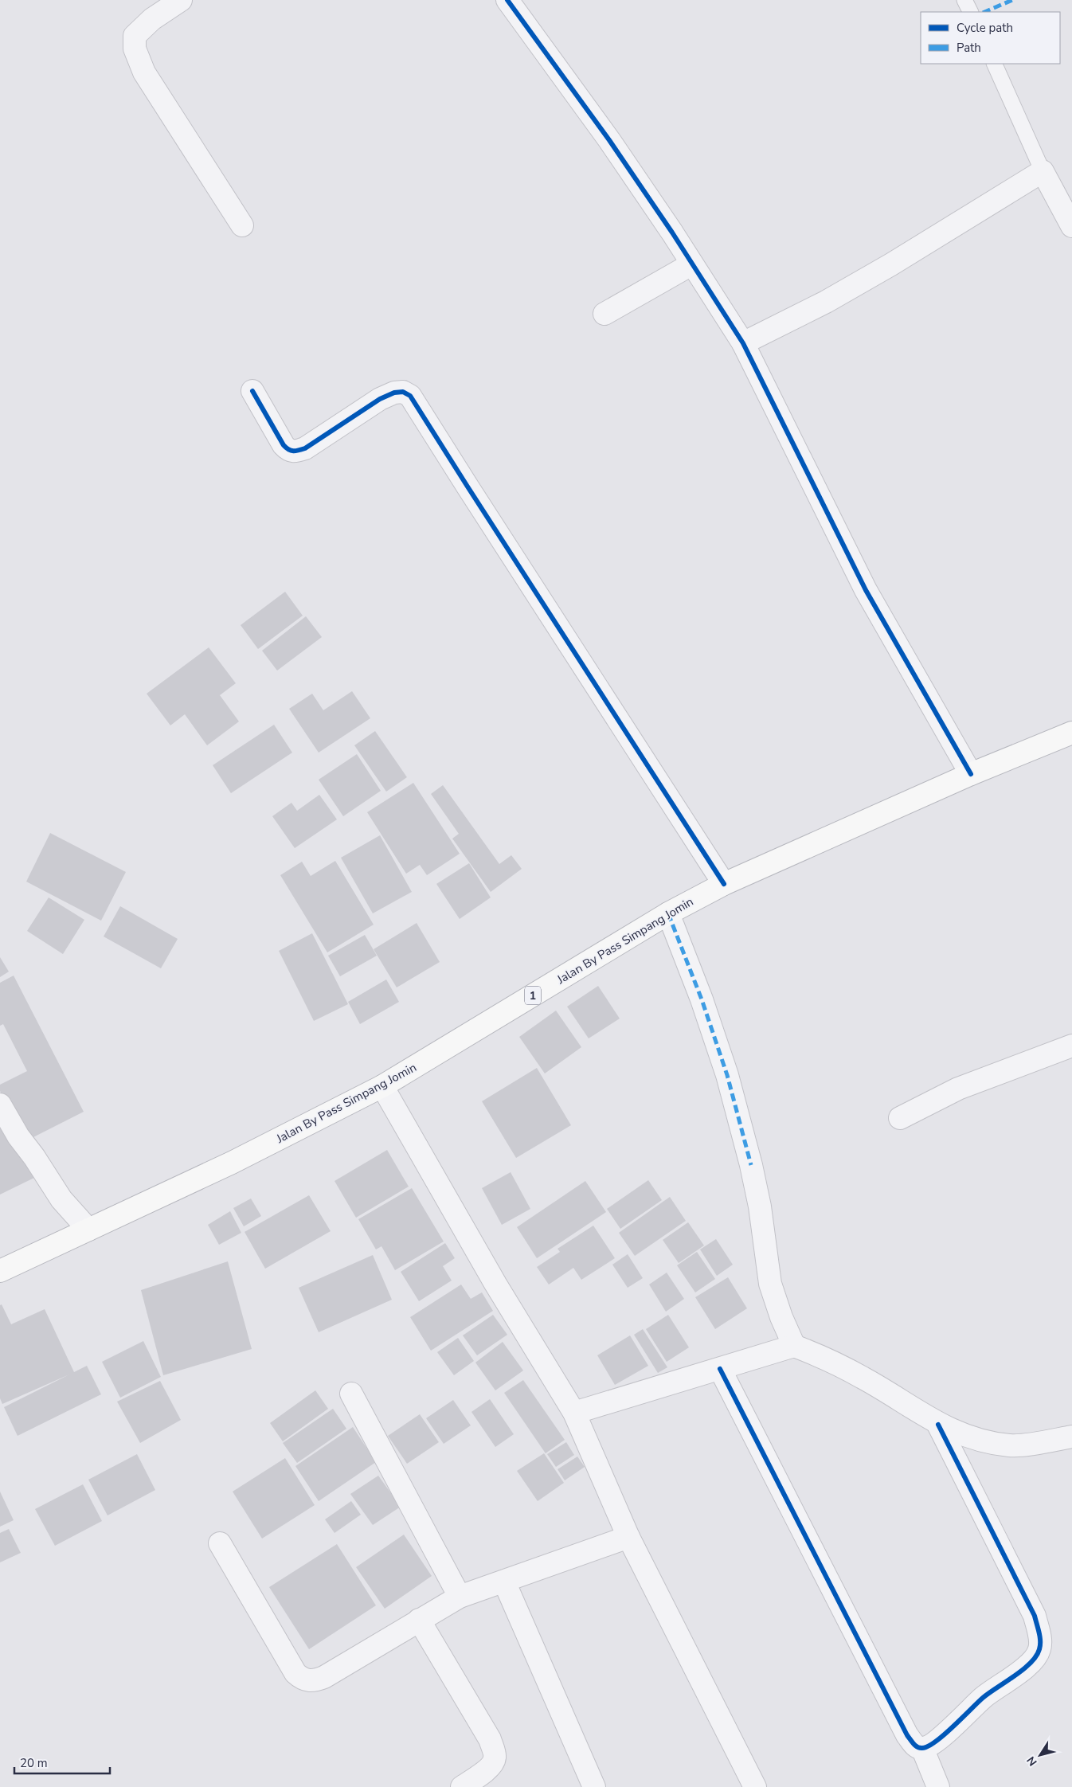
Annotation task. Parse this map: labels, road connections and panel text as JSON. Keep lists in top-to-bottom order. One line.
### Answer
{"streets":{"highway":["Jalan By Pass Simpang Jomin","1"]},"legend":["Cycle path","Path"],"scale_bar":"20 m","north":"bottom left"}
